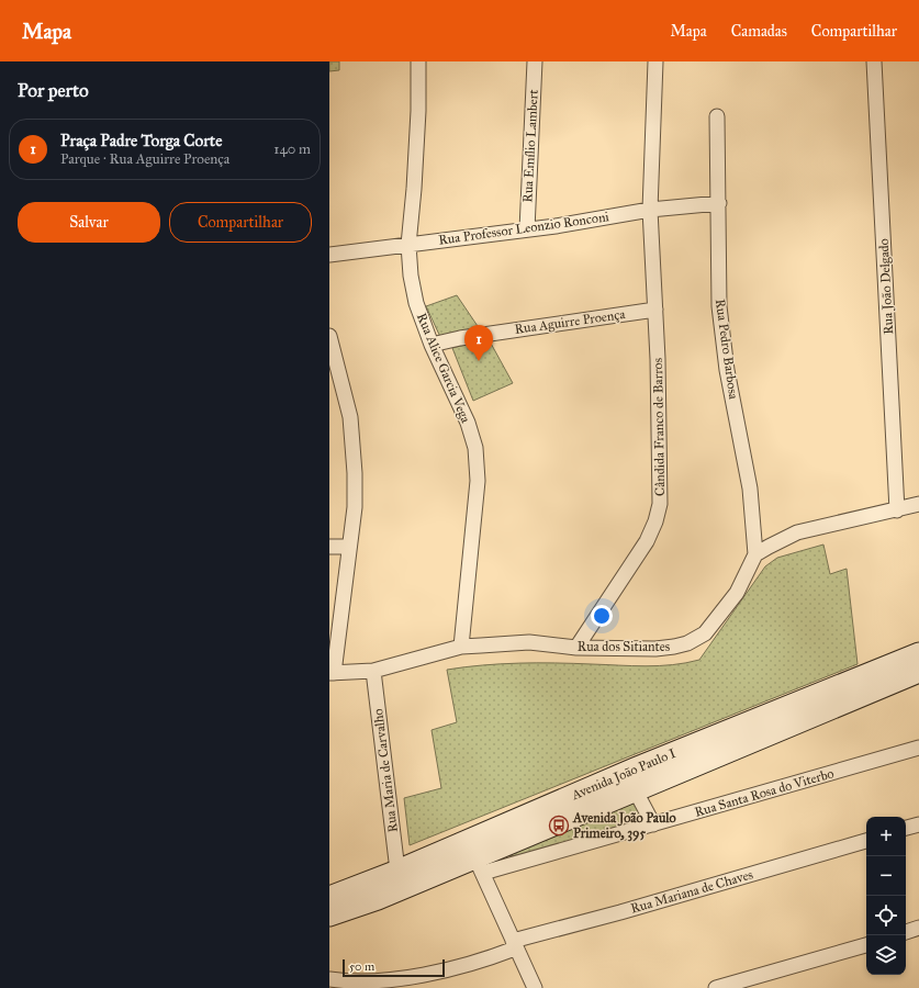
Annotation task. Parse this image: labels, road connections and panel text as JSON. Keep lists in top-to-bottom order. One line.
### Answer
{"streets":{"main road":["Avenida João Paulo I"],"street":["Rua Emílio Lambert","Rua Professor Leonzio Ronconi","Rua João Delgado","Rua Aguirre Proença","Rua Pedro Barbosa","Rua Alice Garcia Vega","Cândida Franco de Barros","Rua dos Sitiantes","Rua Maria de Carvalho","Rua Santa Rosa do Viterbo","Rua Mariana de Chaves"]},"crossings":[["Rua Emílio Lambert","Rua Professor Leonzio Ronconi"],["Rua Professor Leonzio Ronconi","Rua Pedro Barbosa"],["Rua Professor Leonzio Ronconi","Rua Alice Garcia Vega"],["Rua Professor Leonzio Ronconi","Cândida Franco de Barros"],["Rua Aguirre Proença","Rua Alice Garcia Vega"],["Rua Aguirre Proença","Cândida Franco de Barros"],["Rua Pedro Barbosa","Rua dos Sitiantes"],["Rua Alice Garcia Vega","Rua dos Sitiantes"],["Cândida Franco de Barros","Rua dos Sitiantes"],["Rua dos Sitiantes","Rua Maria de Carvalho"],["Rua Maria de Carvalho","Avenida João Paulo I"],["Avenida João Paulo I","Rua Santa Rosa do Viterbo"]],"places":{"bus stop":["Avenida João Paulo Primeiro, 395"]},"scale_bar":"50 m","page":{"header":"Mapa","nav":["Mapa","Camadas","Compartilhar"],"heading":"Por perto","list":[{"mark":"1","name":"Praça Padre Torga Corte","note":"Parque · Rua Aguirre Proença","value":"140 m"}],"buttons":["Salvar","Compartilhar"],"pins":"1","map_buttons":["+","−"],"scale":"50 m"}}
